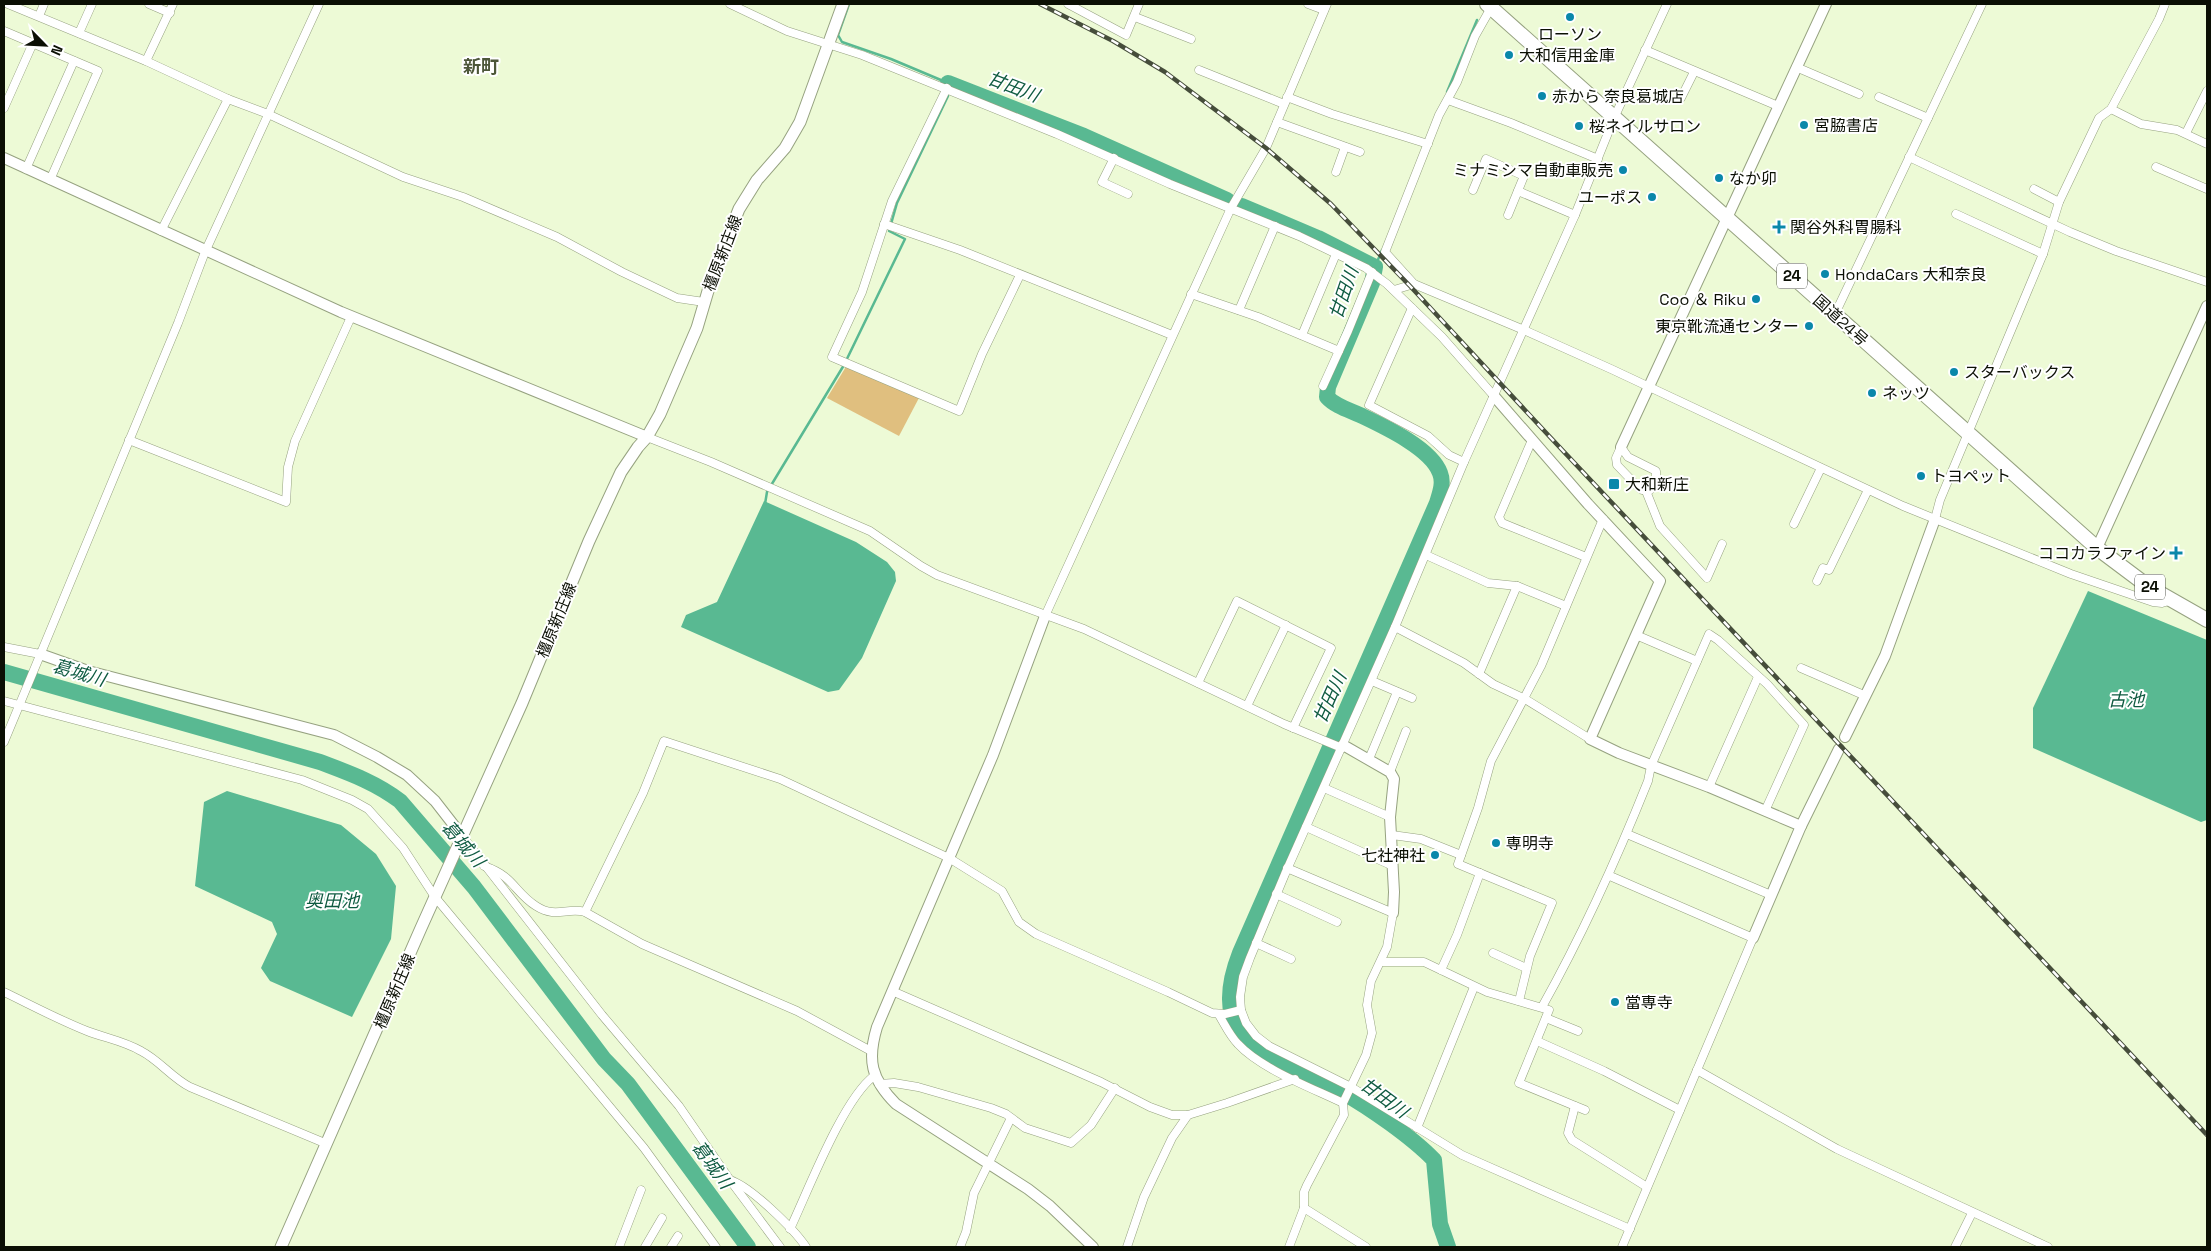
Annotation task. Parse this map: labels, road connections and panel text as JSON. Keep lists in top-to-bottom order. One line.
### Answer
{"streets":{"highway":["24","国道24号"],"main road":["橿原新庄線"]},"districts":["新町"],"water":["甘田川","葛城川","古池","奥田池"],"places":{"other":["ローソン","大和信用金庫","赤から 奈良葛城店","宮脇書店","桜ネイルサロン","ミナミシマ自動車販売","なか卯","ユーポス","HondaCars 大和奈良","Coo ＆ Riku","東京靴流通センター","スターバックス","ネッツ","トヨペット","専明寺","七社神社","當専寺"],"health":["関谷外科胃腸科","ココカラファイン"],"transit":["大和新庄"]},"north":"bottom right"}
